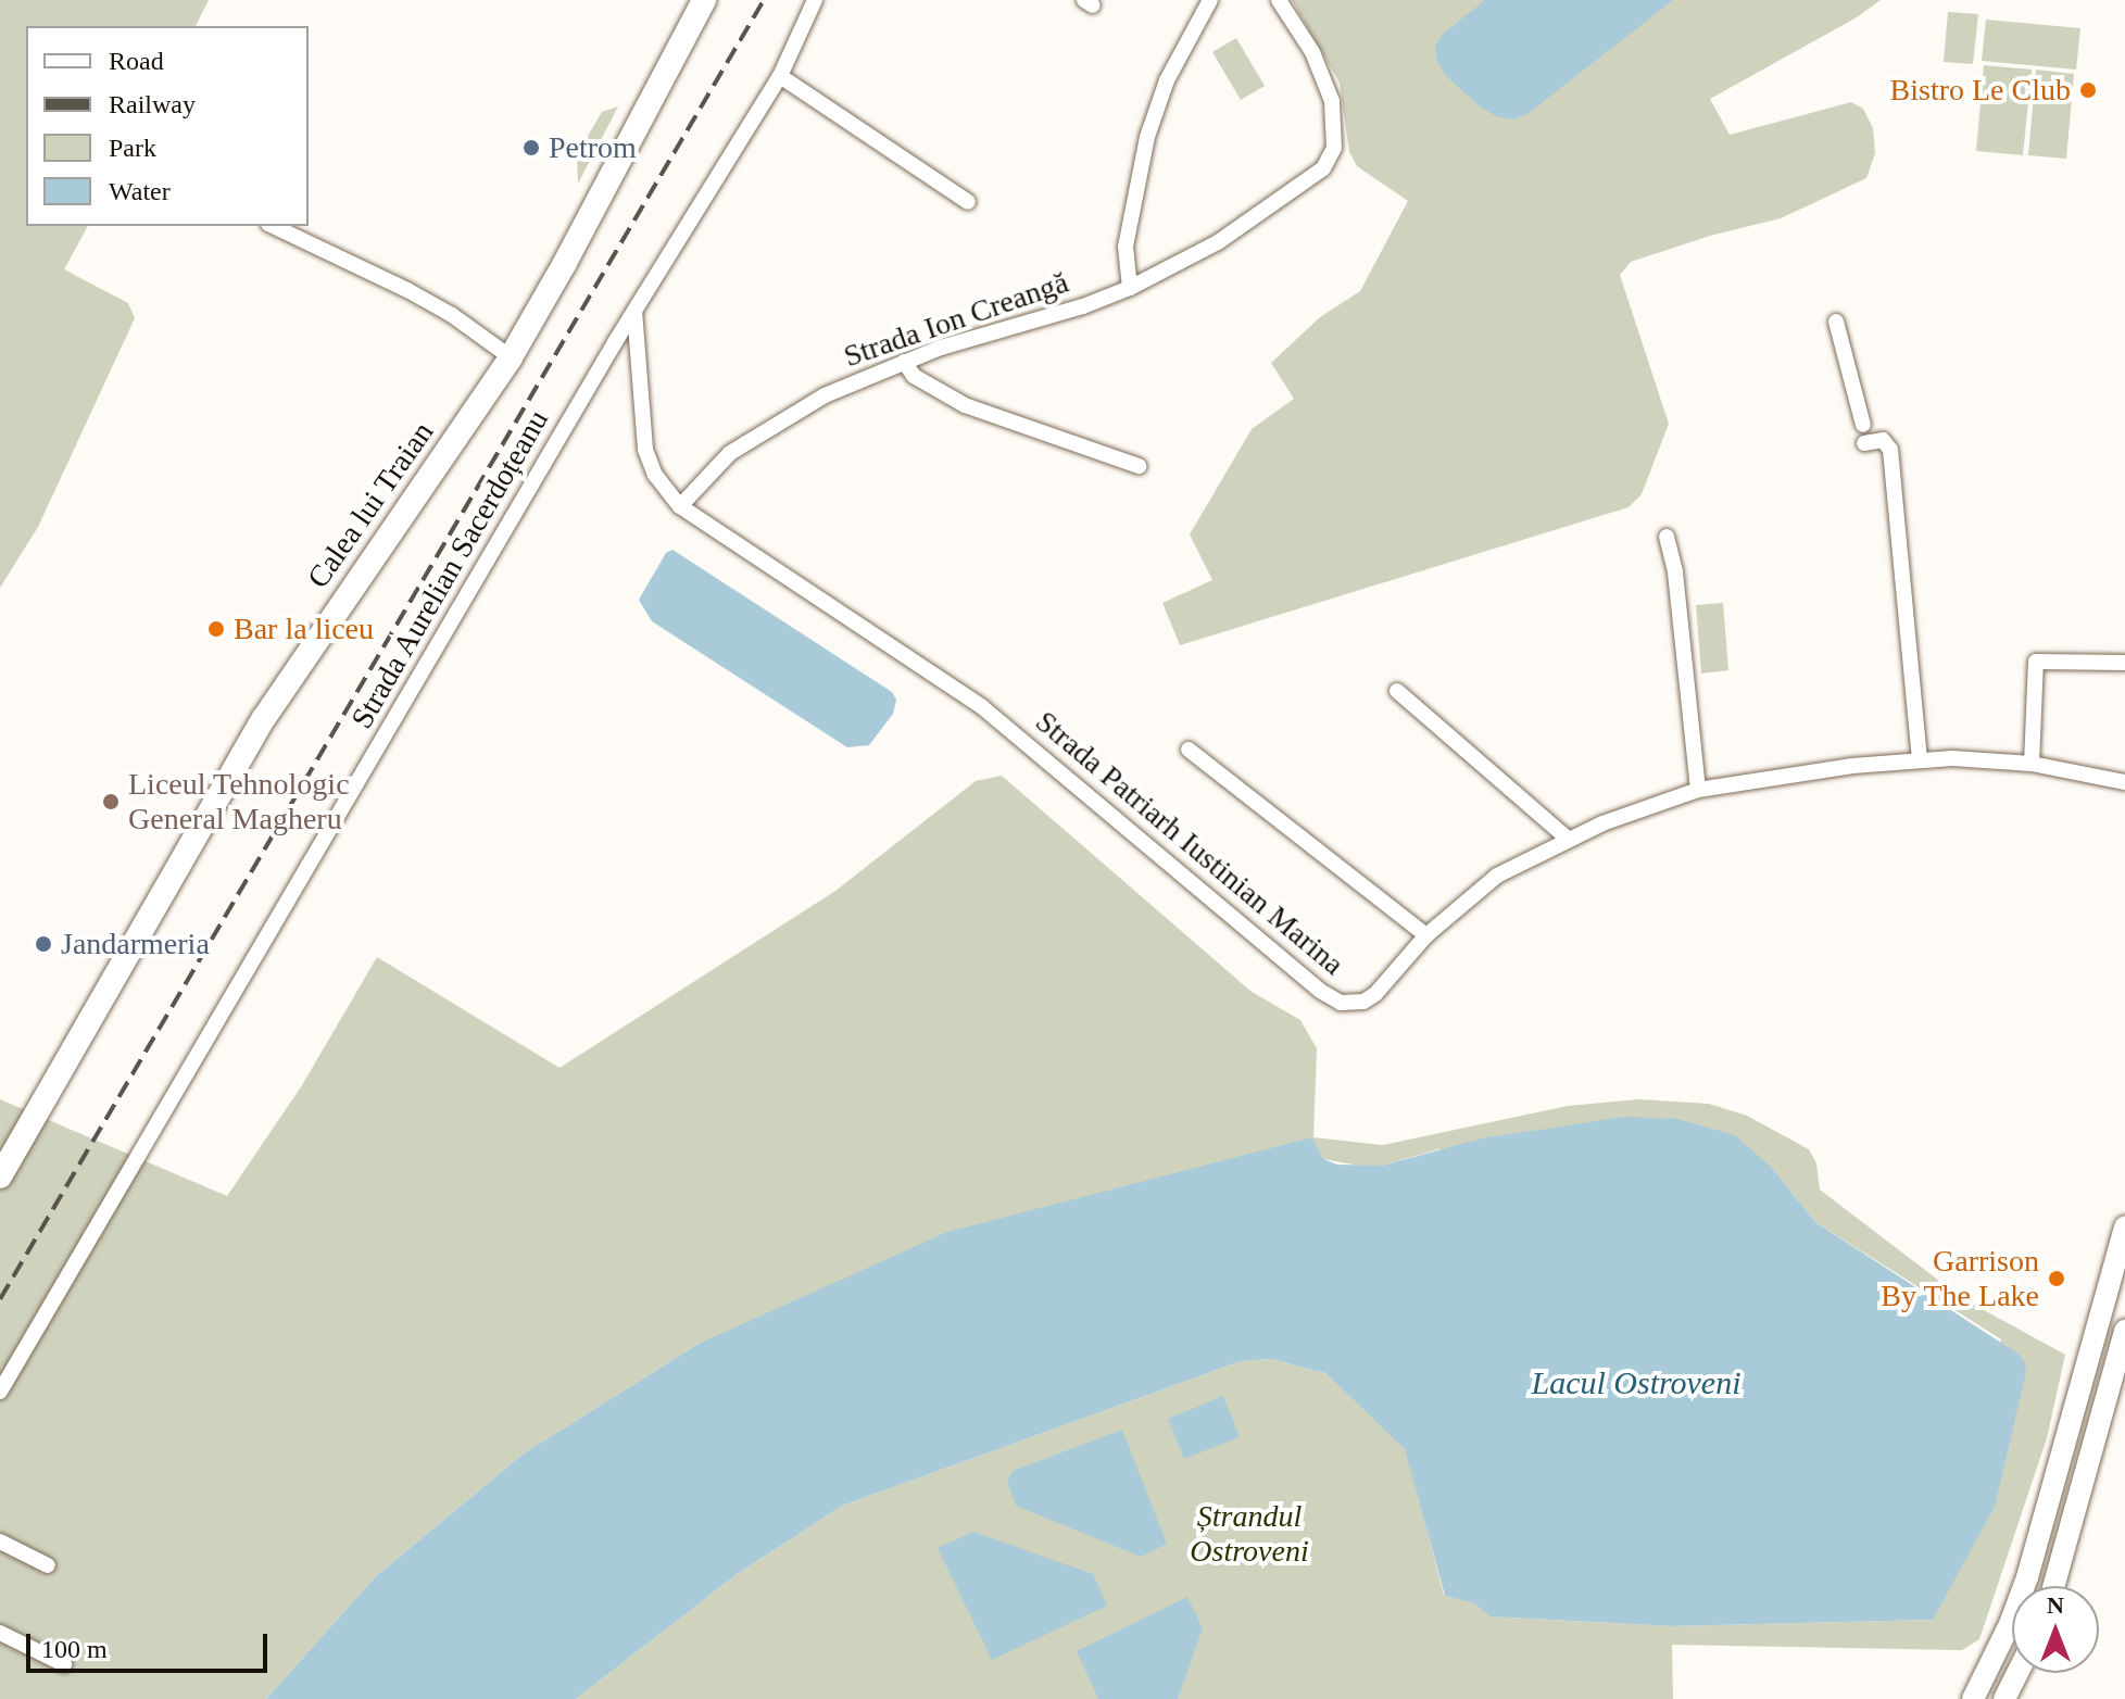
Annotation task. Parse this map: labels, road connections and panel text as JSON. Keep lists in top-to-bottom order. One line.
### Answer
{"streets":{"main road":["Calea lui Traian"],"street":["Strada Ion Creangă","Strada Aurelian Sacerdoțeanu","Strada Patriarh Iustinian Marina"]},"crossings":[["Strada Ion Creangă","Strada Patriarh Iustinian Marina"],["Strada Aurelian Sacerdoțeanu","Strada Patriarh Iustinian Marina"]],"water":["Lacul Ostroveni"],"parks":["Ștrandul Ostroveni"],"places":["Bistro Le Club","Petrom","Bar la liceu","Liceul Tehnologic General Magheru","Jandarmeria","Garrison By The Lake"],"legend":["Road","Railway","Park","Water"],"scale_bar":"100 m","north":"top"}
